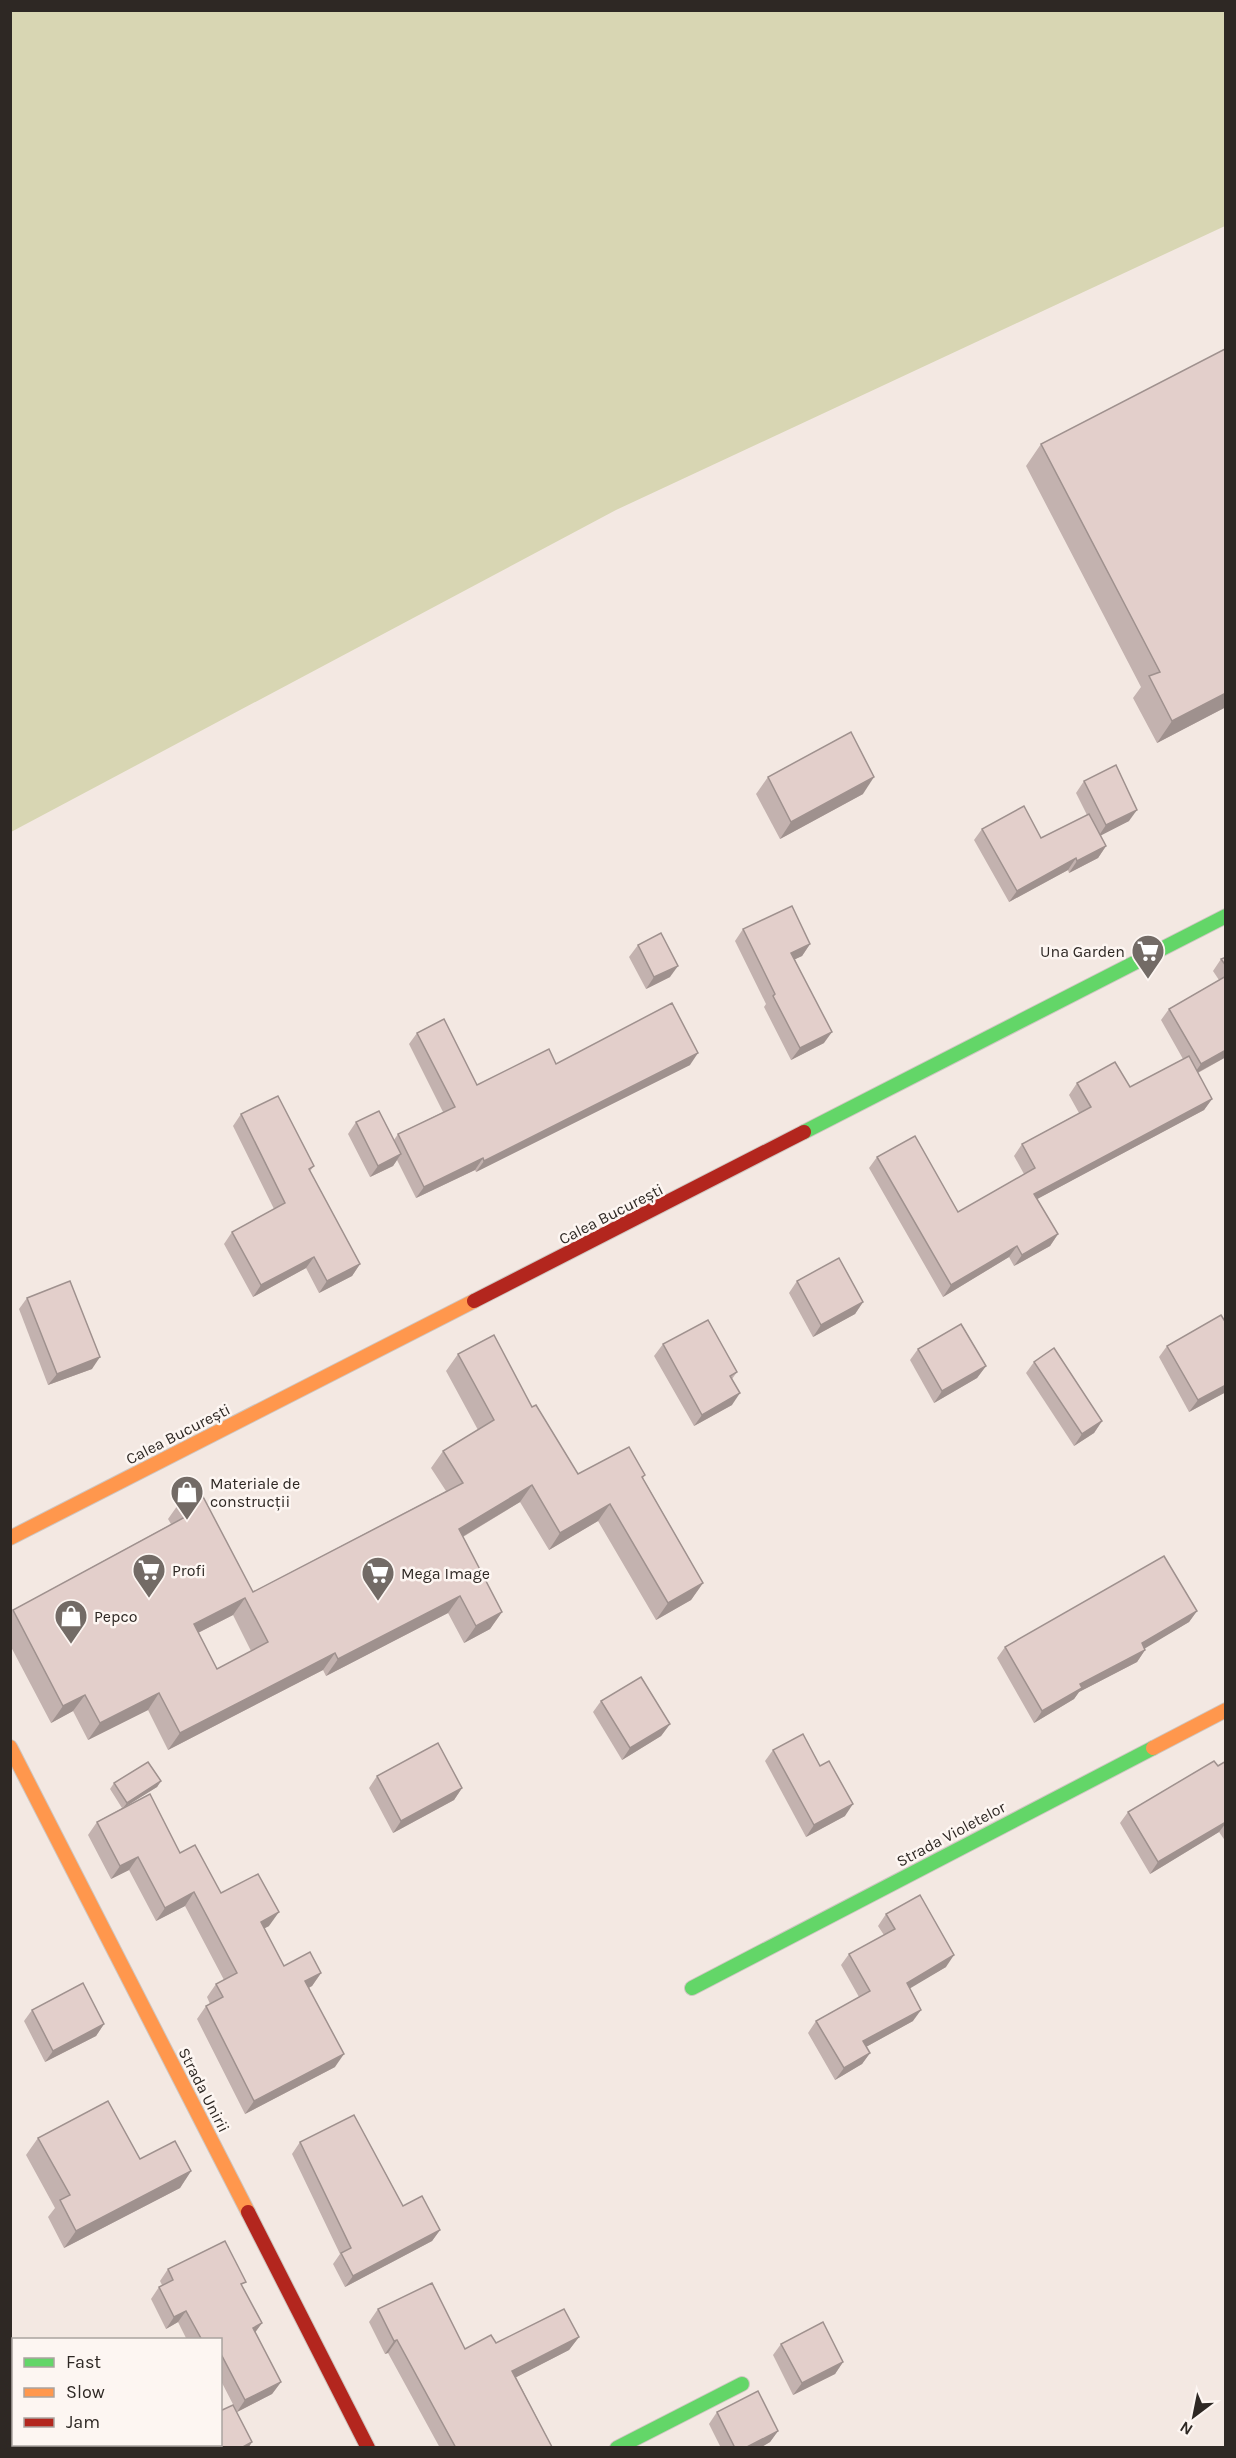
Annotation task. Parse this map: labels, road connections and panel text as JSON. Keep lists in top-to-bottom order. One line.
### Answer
{"streets":{"main road":["Calea București","Strada Violetelor","Strada Unirii"]},"places":{"supermarket":["Una Garden","Profi","Mega Image"],"shop":["Materiale de construcții","Pepco"]},"legend":["Fast","Slow","Jam"],"north":"bottom left"}
